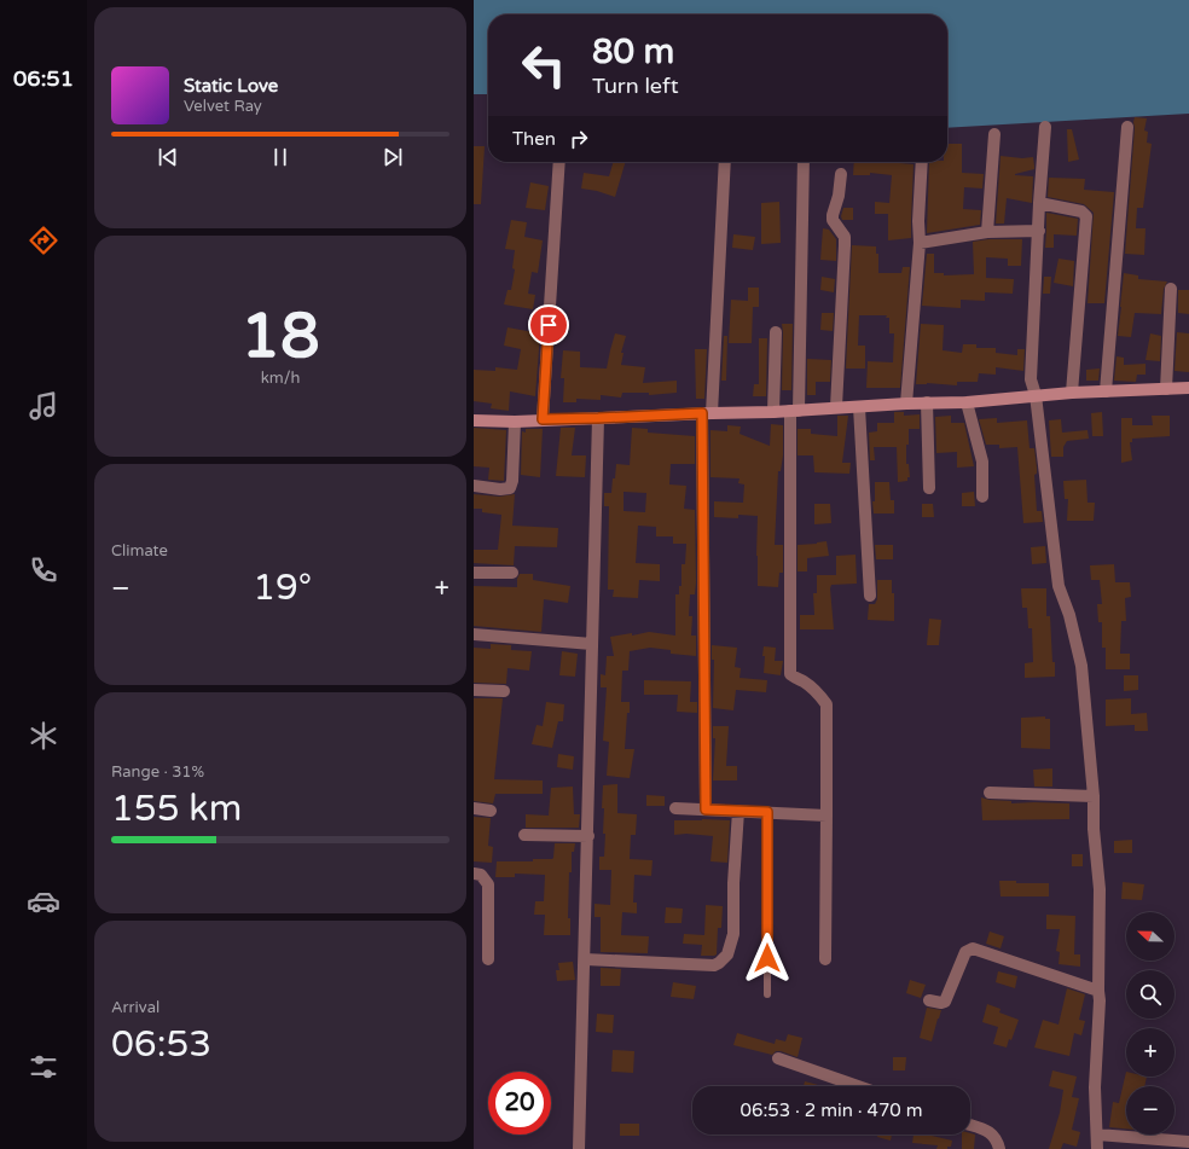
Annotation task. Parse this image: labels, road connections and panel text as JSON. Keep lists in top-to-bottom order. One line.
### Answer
{"north":"left","page":{"tabs":"06:51","turn":["80 m","Turn left"],"song":["Static Love","Velvet Ray"],"then":"Then","tile":[["18","km/h"],"Climate",["Range · 31%","155 km"],["Arrival","06:53"]],"heat":["−","19°","+"],"map_buttons":["+","−"],"limit":"20","trip":"06:53 · 2 min · 470 m"}}
